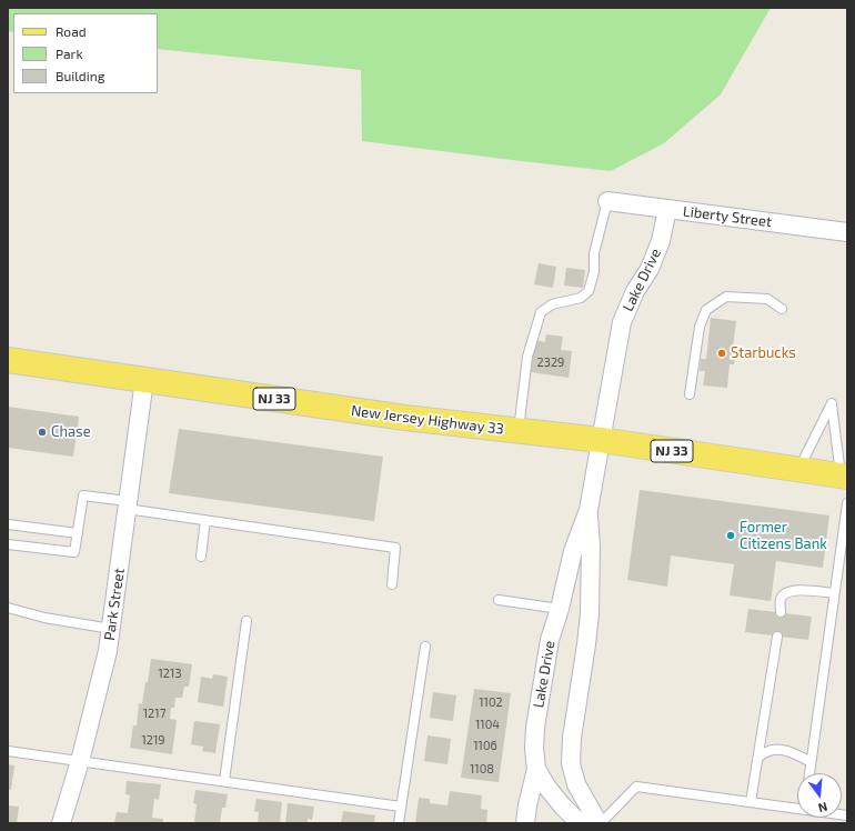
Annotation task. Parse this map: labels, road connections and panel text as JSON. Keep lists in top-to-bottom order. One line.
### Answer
{"streets":{"main road":["NJ 33","New Jersey Highway 33"],"street":["Liberty Street","Lake Drive","Park Street"]},"crossings":[["Liberty Street","Lake Drive"],["Lake Drive","New Jersey Highway 33"],["New Jersey Highway 33","Park Street"]],"places":["Starbucks","Chase","Former Citizens Bank"],"house_numbers":["2329","1213","1102","1217","1104","1219","1106","1108"],"legend":["Road","Park","Building"],"north":"bottom"}
